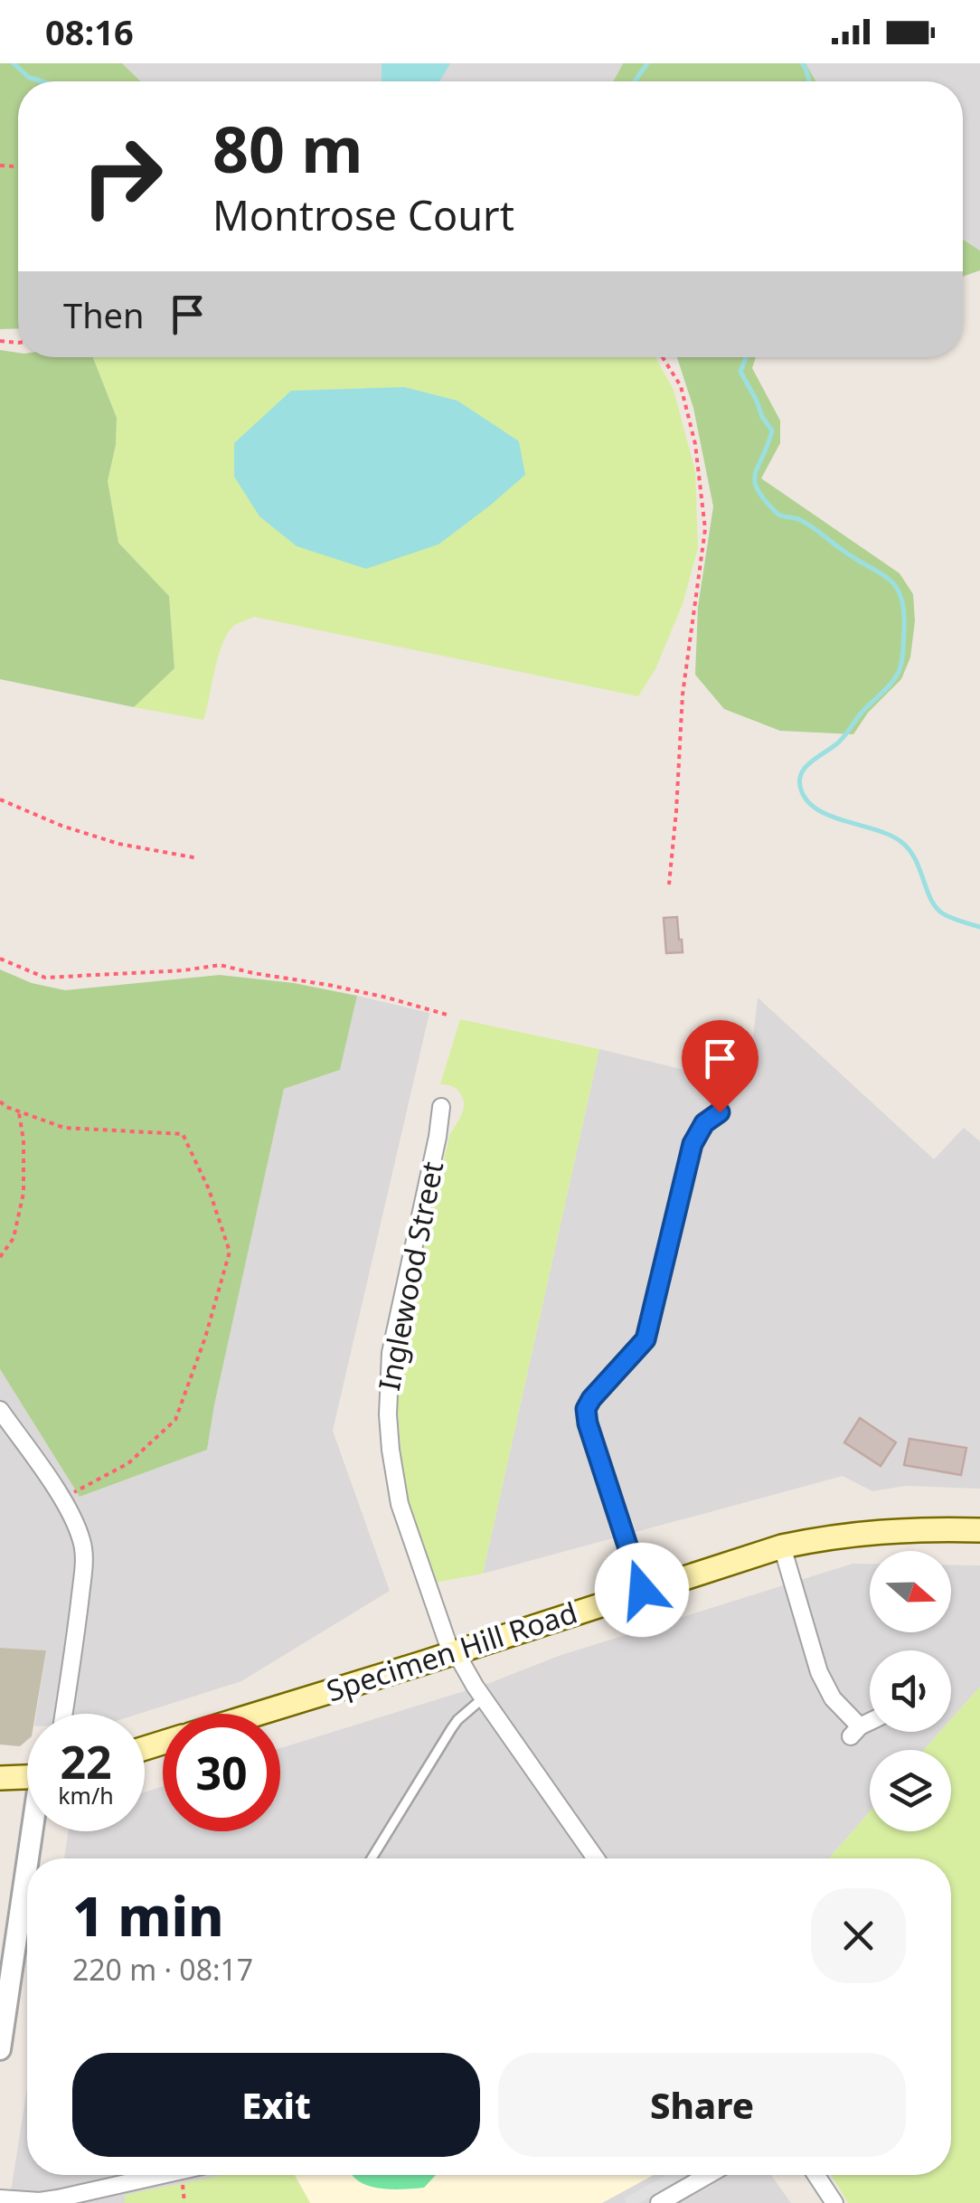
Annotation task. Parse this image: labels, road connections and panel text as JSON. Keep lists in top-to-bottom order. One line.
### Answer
{"streets":{"main road":["Specimen Hill Road"],"street":["Inglewood Street"]},"crossings":[["Inglewood Street","Specimen Hill Road"]],"north":"right","page":{"status":"08:16","turn":["80 m","Montrose Court"],"then":"Then","speed":"22 km/h","limit":"30","heading":["1 min","220 m · 08:17"],"buttons":["Exit","Share"]}}
